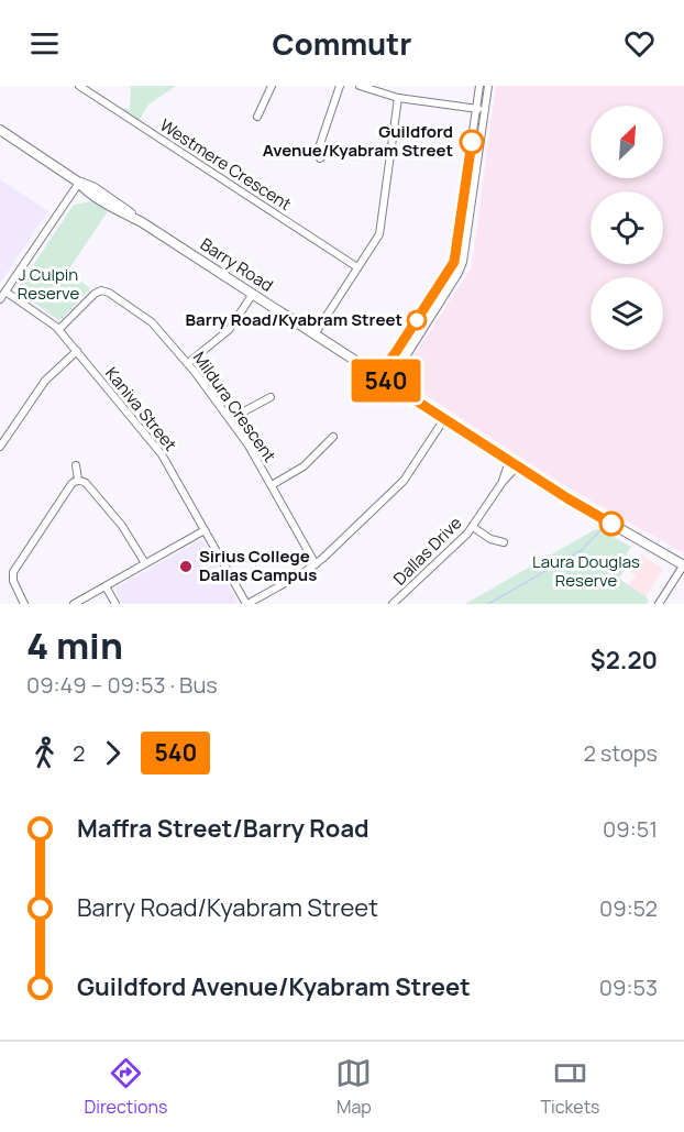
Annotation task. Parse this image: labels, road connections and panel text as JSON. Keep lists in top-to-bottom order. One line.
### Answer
{"streets":{"main road":["Barry Road"],"street":["Westmere Crescent","Mildura Crescent","Kaniva Street","Dallas Drive"]},"crossings":[["Barry Road","Dallas Drive"]],"parks":["J Culpin Reserve","Laura Douglas Reserve"],"places":["Guildford Avenue/Kyabram Street","Barry Road/Kyabram Street","Sirius College Dallas Campus"],"lines":["bus line 540"],"north":"top right","page":{"header":"Commutr","on_map":"540","heading":["4 min","09:49 – 09:53 · Bus","$2.20"],"legs":["2","540","2 stops"],"list":[{"name":"Maffra Street/Barry Road","value":"09:51"},{"name":"Barry Road/Kyabram Street","value":"09:52"},{"name":"Guildford Avenue/Kyabram Street","value":"09:53"}],"tabs":["Directions","Map","Tickets"]}}
